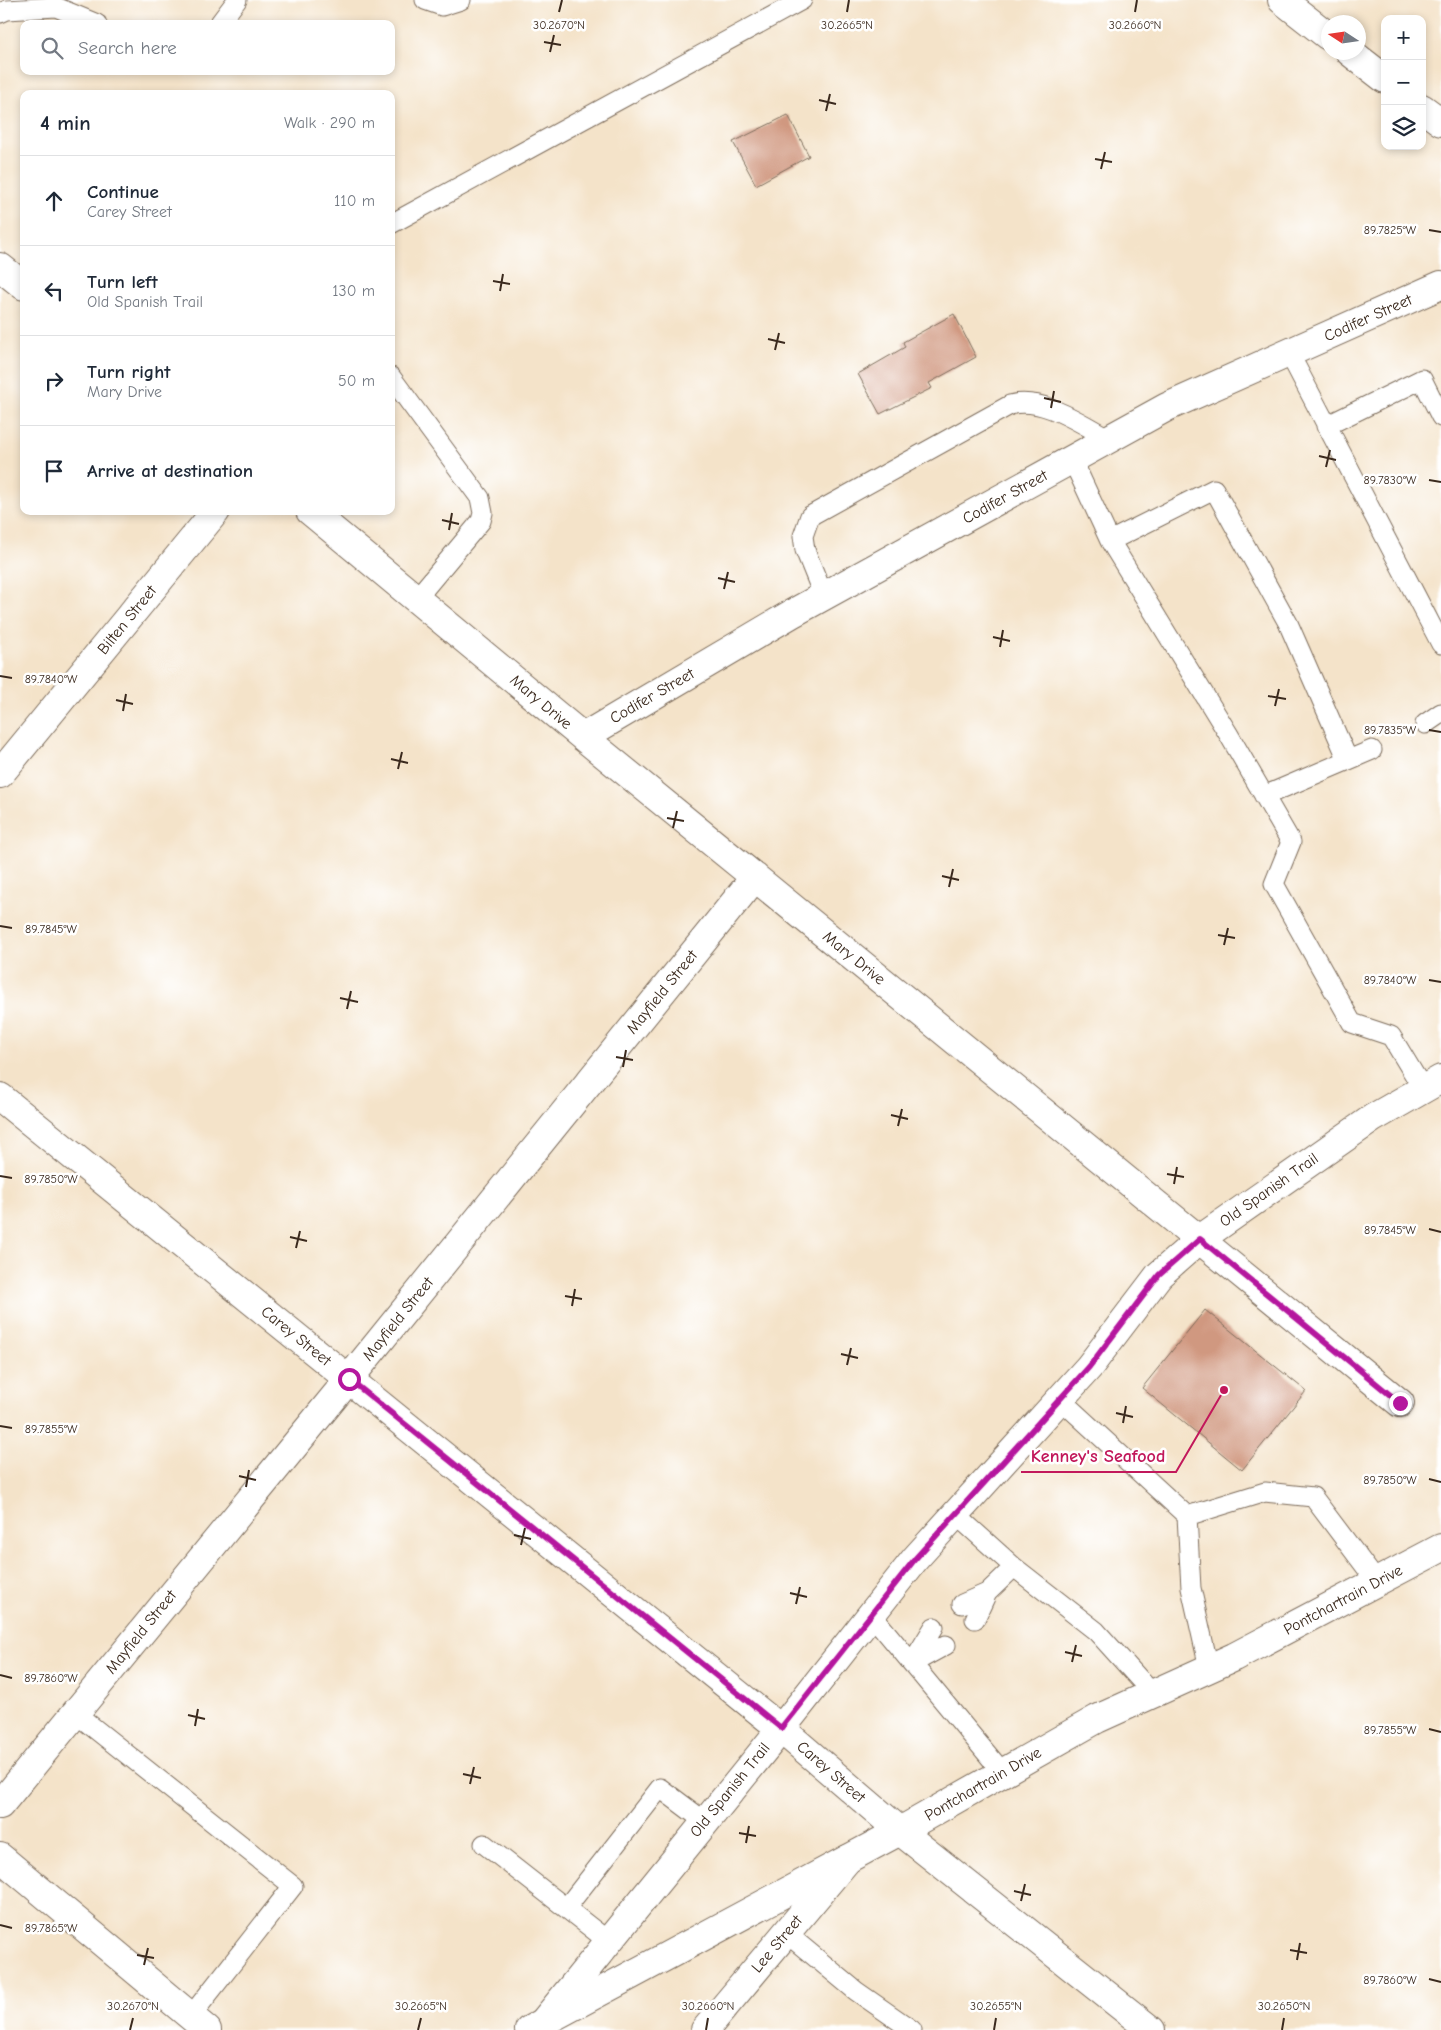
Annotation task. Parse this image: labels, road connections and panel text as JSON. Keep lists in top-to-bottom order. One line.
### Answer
{"streets":{"street":["Codifer Street","Bilten Street","Mary Drive","Mayfield Street","Old Spanish Trail","Carey Street","Pontchartrain Drive","Lee Street"]},"crossings":[["Codifer Street","Mary Drive"],["Mary Drive","Mayfield Street"],["Mary Drive","Old Spanish Trail"],["Mayfield Street","Carey Street"],["Old Spanish Trail","Carey Street"],["Old Spanish Trail","Pontchartrain Drive"],["Carey Street","Pontchartrain Drive"],["Pontchartrain Drive","Lee Street"]],"places":["Kenney's Seafood"],"north":"left","page":{"map_buttons":["+","−"],"search":"Search here","heading":["4 min","Walk · 290 m"],"list":[["Continue","Carey Street","110 m"],["Turn left","Old Spanish Trail","130 m"],["Turn right","Mary Drive","50 m"],"Arrive at destination"]},"coordinates":["30.2670°N","30.2665°N","30.2660°N","89.7825°W","89.7830°W","89.7840°W","89.7835°W","89.7845°W","89.7850°W","89.7855°W","89.7860°W","89.7865°W","30.2655°N","30.2650°N"]}
